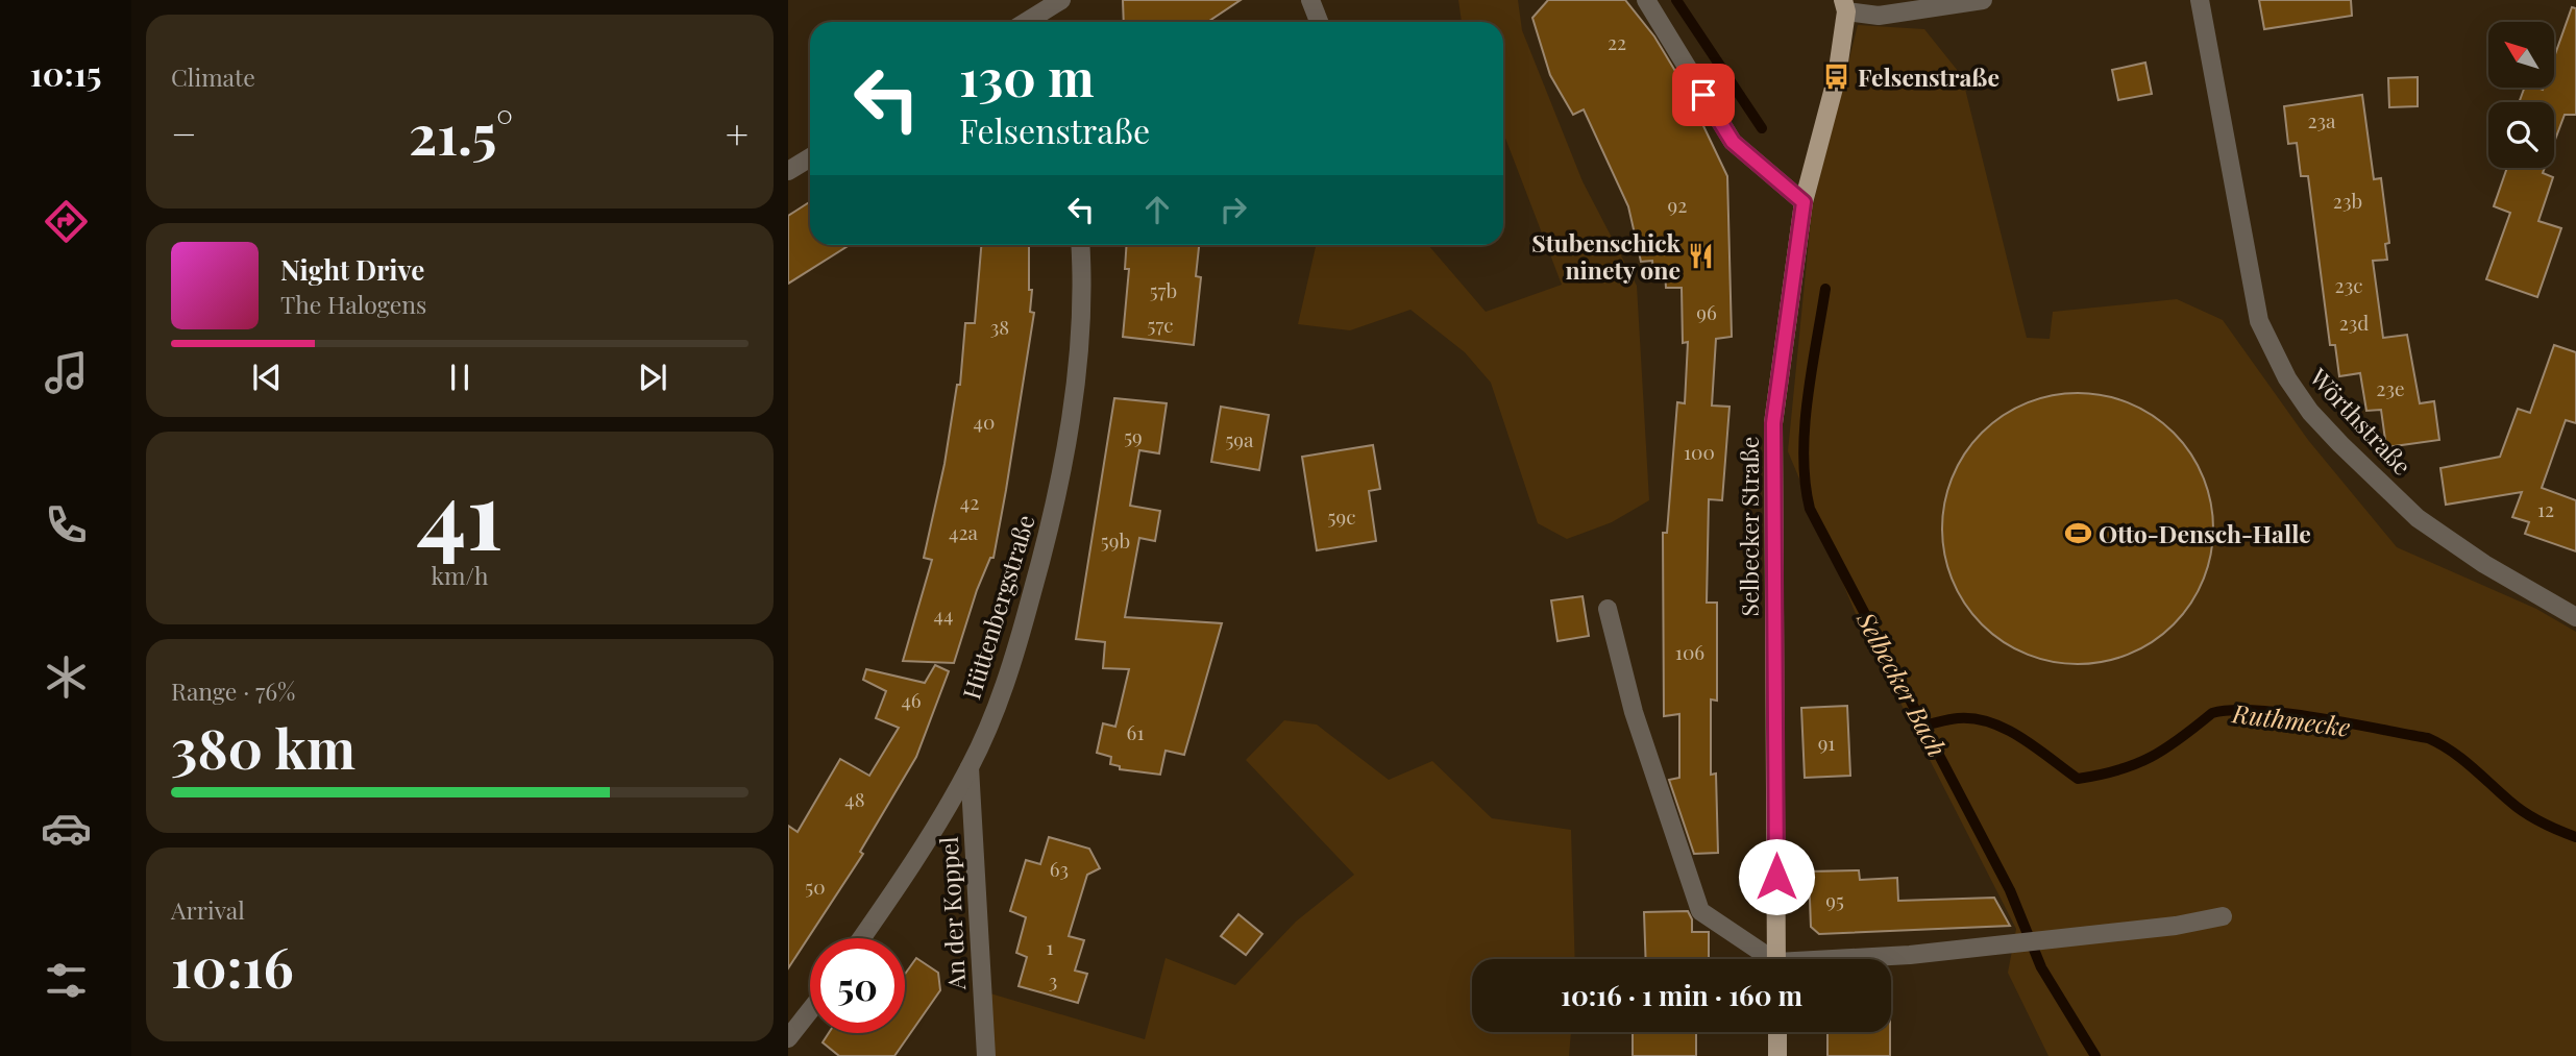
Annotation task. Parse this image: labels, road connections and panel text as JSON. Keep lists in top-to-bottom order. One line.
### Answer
{"streets":{"main road":["Selbecker Straße"],"street":["Wörthstraße","Hüttenbergstraße","An der Koppel"]},"crossings":[["Hüttenbergstraße","An der Koppel"]],"water":["Selbecker Bach","Ruthmecke"],"places":{"bus stop":["Felsenstraße"],"restaurant":["Stubenschick ninety one"],"sports":["Otto-Densch-Halle"]},"house_numbers":["22","23a","23b","92","23c","57b","96","23d","57c","38","23e","40","59","59a","100","42","12","59c","42a","59b","44","106","46","61","91","48","63","50","95","1","3"],"north":"top left","page":{"tabs":"10:15","tile":["Climate",["41","km/h"],["Range · 76%","380 km"],["Arrival","10:16"]],"turn":["130 m","Felsenstraße"],"heat":["−","21.5°","+"],"song":["Night Drive","The Halogens"],"limit":"50","trip":"10:16 · 1 min · 160 m"}}
